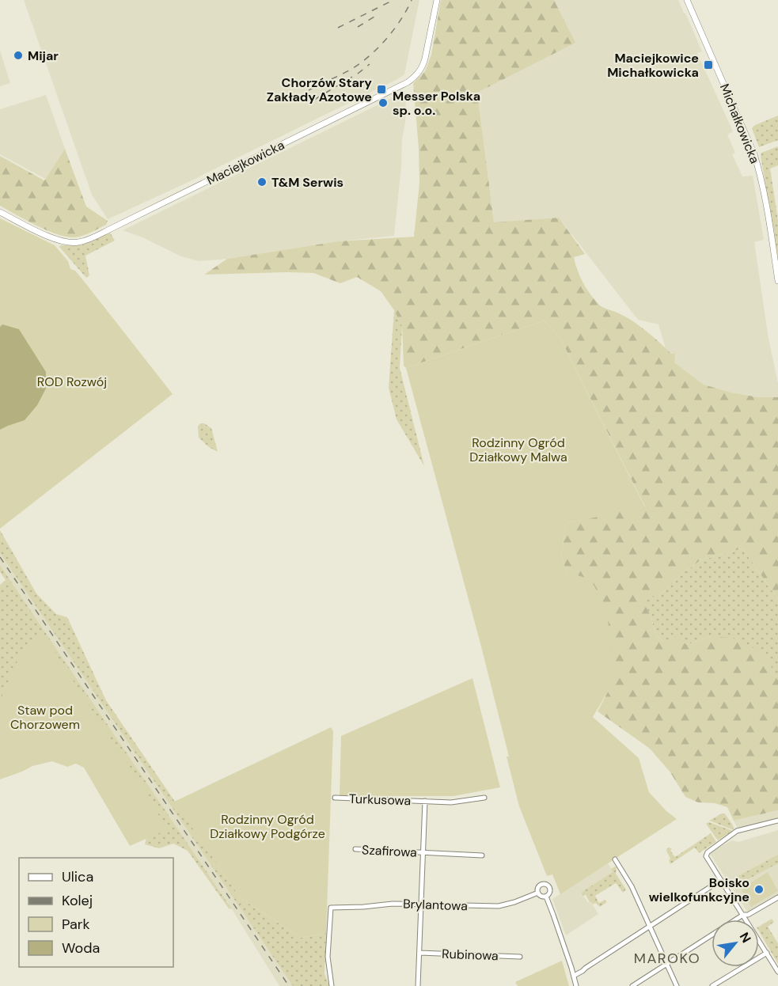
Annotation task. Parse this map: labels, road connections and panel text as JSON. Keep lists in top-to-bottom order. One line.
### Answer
{"streets":{"street":["Michałkowicka","Maciejkowicka","Turkusowa","Szafirowa","Brylantowa","Rubinowa"]},"crossings":[["Turkusowa","Szafirowa"],["Szafirowa","Brylantowa"]],"districts":["MAROKO"],"parks":["ROD Rozwój","Rodzinny Ogród Działkowy Malwa","Staw pod Chorzowem","Rodzinny Ogród Działkowy Podgórze"],"places":{"other":["Mijar","Messer Polska sp. o.o.","T&M Serwis","Boisko wielkofunkcyjne"],"transit":["Maciejkowice Michałkowicka","Chorzów Stary Zakłady Azotowe"]},"legend":["Ulica","Kolej","Park","Woda"],"north":"top right"}
